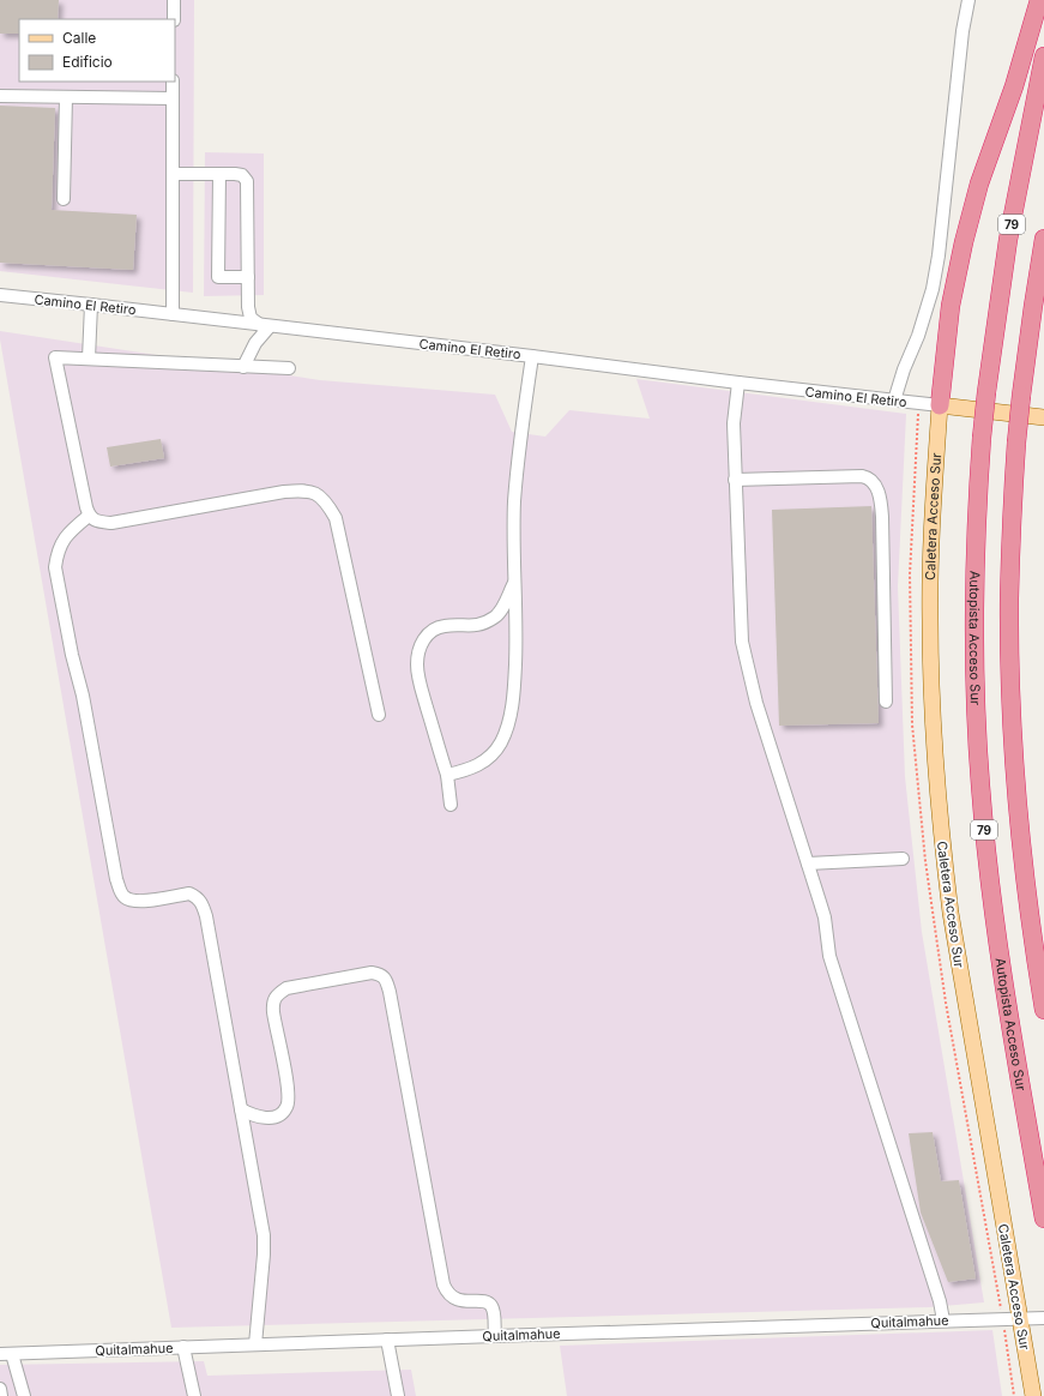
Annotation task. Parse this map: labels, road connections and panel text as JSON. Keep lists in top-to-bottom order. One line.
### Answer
{"streets":{"highway":["79","Autopista Acceso Sur"],"main road":["Caletera Acceso Sur"],"street":["Camino El Retiro","Quitalmahue"]},"crossings":[["Camino El Retiro","Caletera Acceso Sur"],["Caletera Acceso Sur","Quitalmahue"]],"legend":["Calle","Edificio"]}
